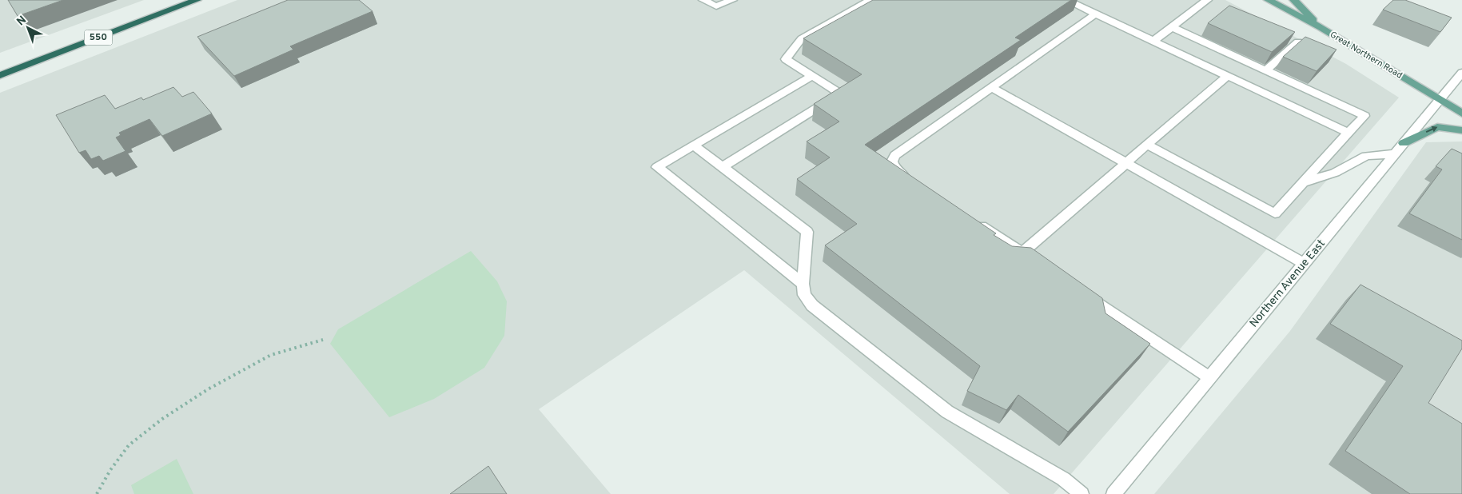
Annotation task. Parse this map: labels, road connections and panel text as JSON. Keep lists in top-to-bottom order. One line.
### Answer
{"streets":{"highway":["550"],"main road":["Great Northern Road"],"street":["Northern Avenue East"]},"crossings":[["Great Northern Road","Northern Avenue East"]],"north":"top left"}
